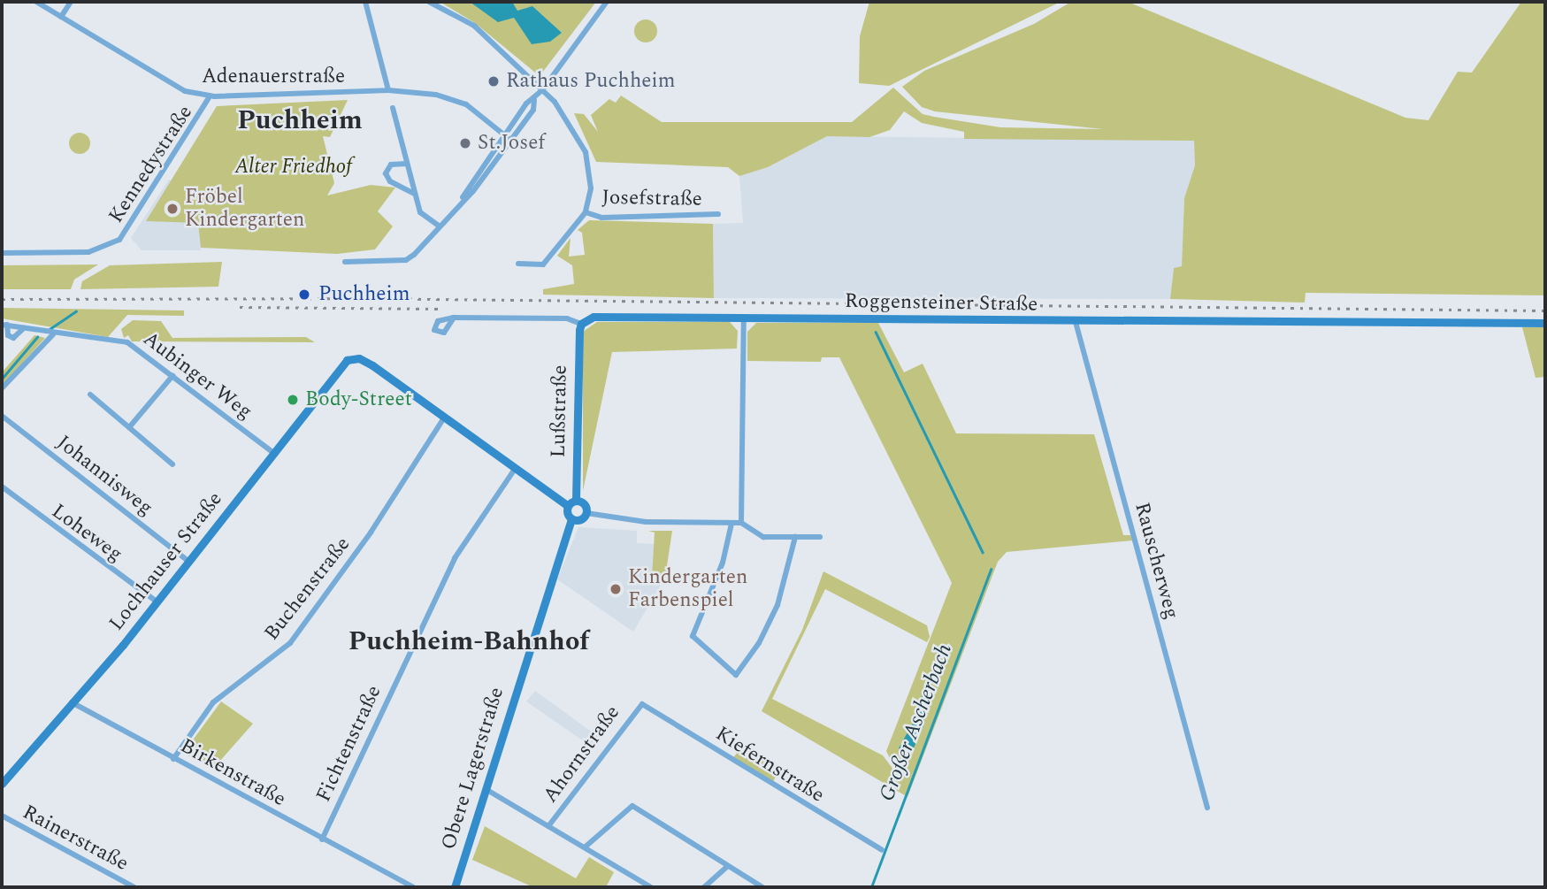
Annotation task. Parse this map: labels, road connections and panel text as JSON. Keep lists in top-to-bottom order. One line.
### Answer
{"streets":{"street":["Adenauerstraße","Kennedystraße","Josefstraße","Roggensteiner Straße","Aubinger Weg","Lußstraße","Johannisweg","Loheweg","Rauscherweg","Lochhauser Straße","Buchenstraße","Fichtenstraße","Ahornstraße","Kiefernstraße","Obere Lagerstraße","Birkenstraße","Rainerstraße"]},"crossings":[["Adenauerstraße","Kennedystraße"],["Roggensteiner Straße","Lußstraße"],["Roggensteiner Straße","Rauscherweg"],["Aubinger Weg","Lochhauser Straße"],["Lußstraße","Obere Lagerstraße"],["Johannisweg","Lochhauser Straße"],["Loheweg","Lochhauser Straße"],["Lochhauser Straße","Buchenstraße"],["Lochhauser Straße","Birkenstraße"],["Buchenstraße","Birkenstraße"],["Fichtenstraße","Birkenstraße"],["Ahornstraße","Kiefernstraße"]],"districts":["Puchheim","Puchheim-Bahnhof"],"water":["Großer Ascherbach"],"parks":["Alter Friedhof"],"places":["Rathaus Puchheim","St.Josef","Fröbel Kindergarten","Puchheim","Body-Street","Kindergarten Farbenspiel"]}
